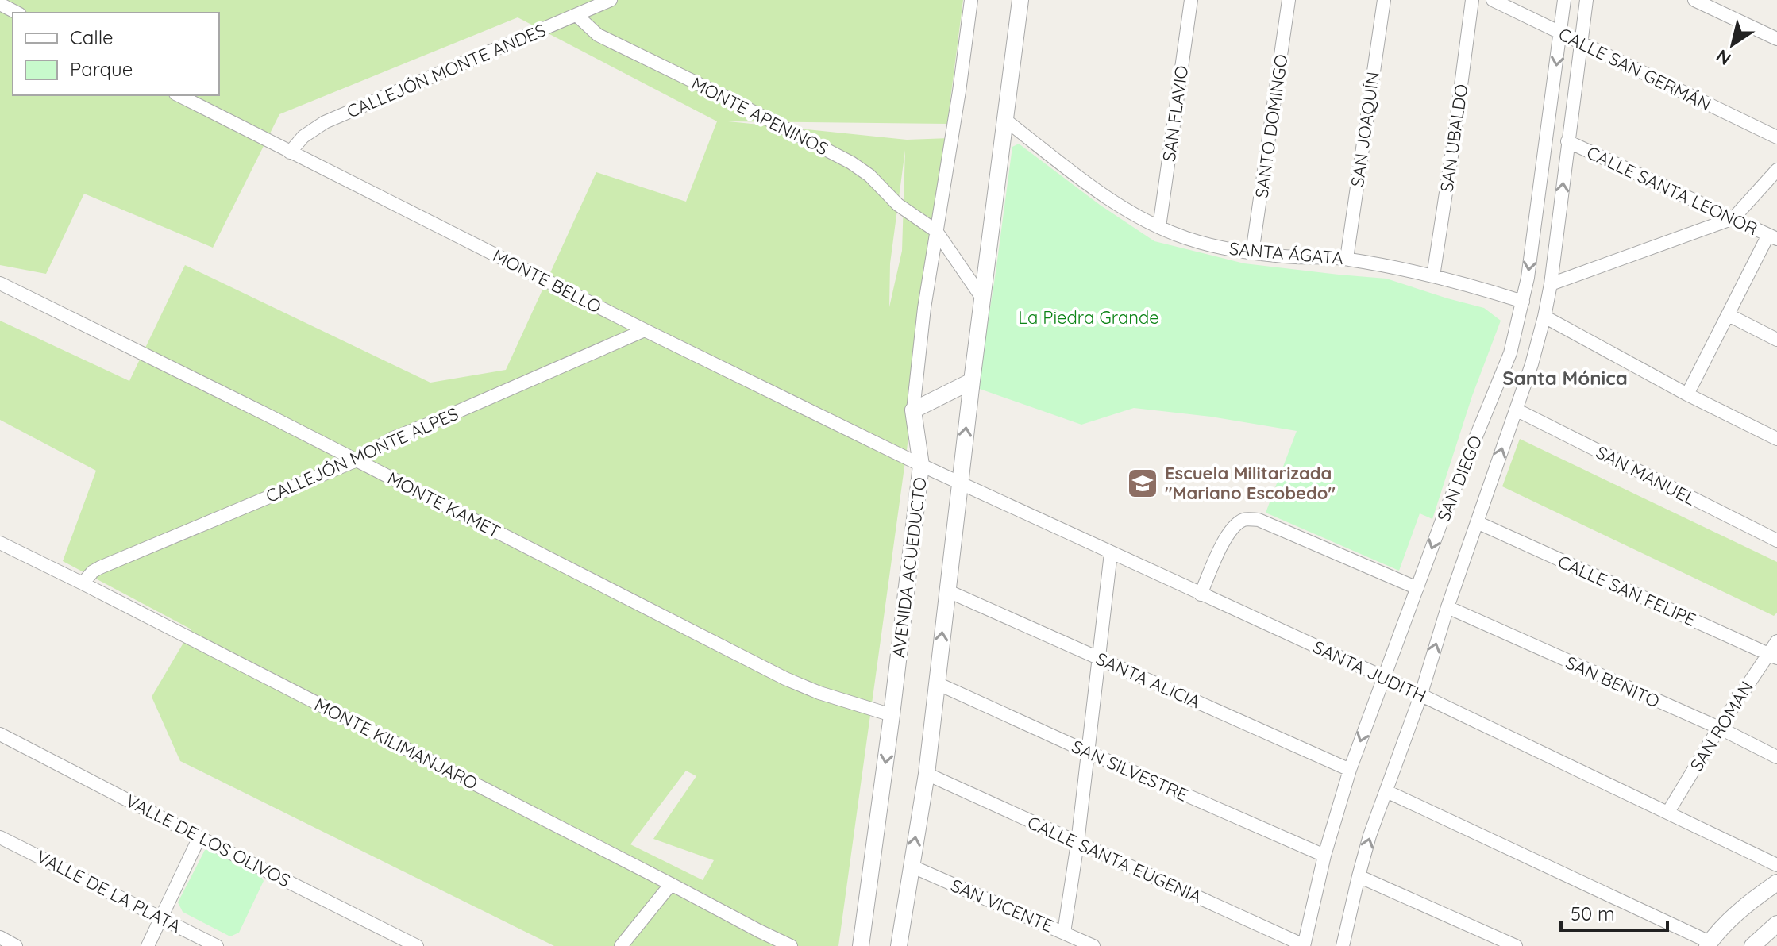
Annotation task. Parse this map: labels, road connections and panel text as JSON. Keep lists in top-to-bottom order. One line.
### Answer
{"streets":{"street":["CALLE SAN GERMÁN","CALLEJÓN MONTE ANDES","SAN FLAVIO","MONTE APENINOS","SANTO DOMINGO","SAN JOAQUÍN","SAN UBALDO","CALLE SANTA LEONOR","SANTA ÁGATA","MONTE BELLO","CALLEJÓN MONTE ALPES","SAN MANUEL","SAN DIEGO","MONTE KAMET","AVENIDA ACUEDUCTO","CALLE SAN FELIPE","SANTA JUDITH","SANTA ALICIA","SAN BENITO","SAN ROMÁN","MONTE KILIMANJARO","SAN SILVESTRE","VALLE DE LOS OLIVOS","CALLE SANTA EUGENIA","VALLE DE LA PLATA","SAN VICENTE"]},"crossings":[["CALLE SAN GERMÁN","SAN DIEGO"],["CALLEJÓN MONTE ANDES","MONTE APENINOS"],["CALLEJÓN MONTE ANDES","MONTE BELLO"],["SAN FLAVIO","SANTA ÁGATA"],["MONTE APENINOS","AVENIDA ACUEDUCTO"],["SANTO DOMINGO","SANTA ÁGATA"],["SAN JOAQUÍN","SANTA ÁGATA"],["SAN UBALDO","SANTA ÁGATA"],["CALLE SANTA LEONOR","SAN DIEGO"],["SANTA ÁGATA","SAN DIEGO"],["MONTE BELLO","CALLEJÓN MONTE ALPES"],["MONTE BELLO","AVENIDA ACUEDUCTO"],["MONTE BELLO","SANTA JUDITH"],["CALLEJÓN MONTE ALPES","MONTE KAMET"],["CALLEJÓN MONTE ALPES","MONTE KILIMANJARO"],["SAN MANUEL","SAN DIEGO"],["SAN DIEGO","CALLE SAN FELIPE"],["SAN DIEGO","SANTA JUDITH"],["SAN DIEGO","SANTA ALICIA"],["SAN DIEGO","SAN BENITO"],["SAN DIEGO","SAN SILVESTRE"],["SAN DIEGO","CALLE SANTA EUGENIA"],["MONTE KAMET","AVENIDA ACUEDUCTO"],["CALLE SAN FELIPE","SAN ROMÁN"],["SANTA JUDITH","SAN ROMÁN"],["SAN BENITO","SAN ROMÁN"]],"districts":["Santa Mónica"],"parks":["La Piedra Grande"],"places":{"school or university":["Escuela Militarizada \"Mariano Escobedo\""]},"legend":["Calle","Parque"],"scale_bar":"50 m","north":"bottom left"}
